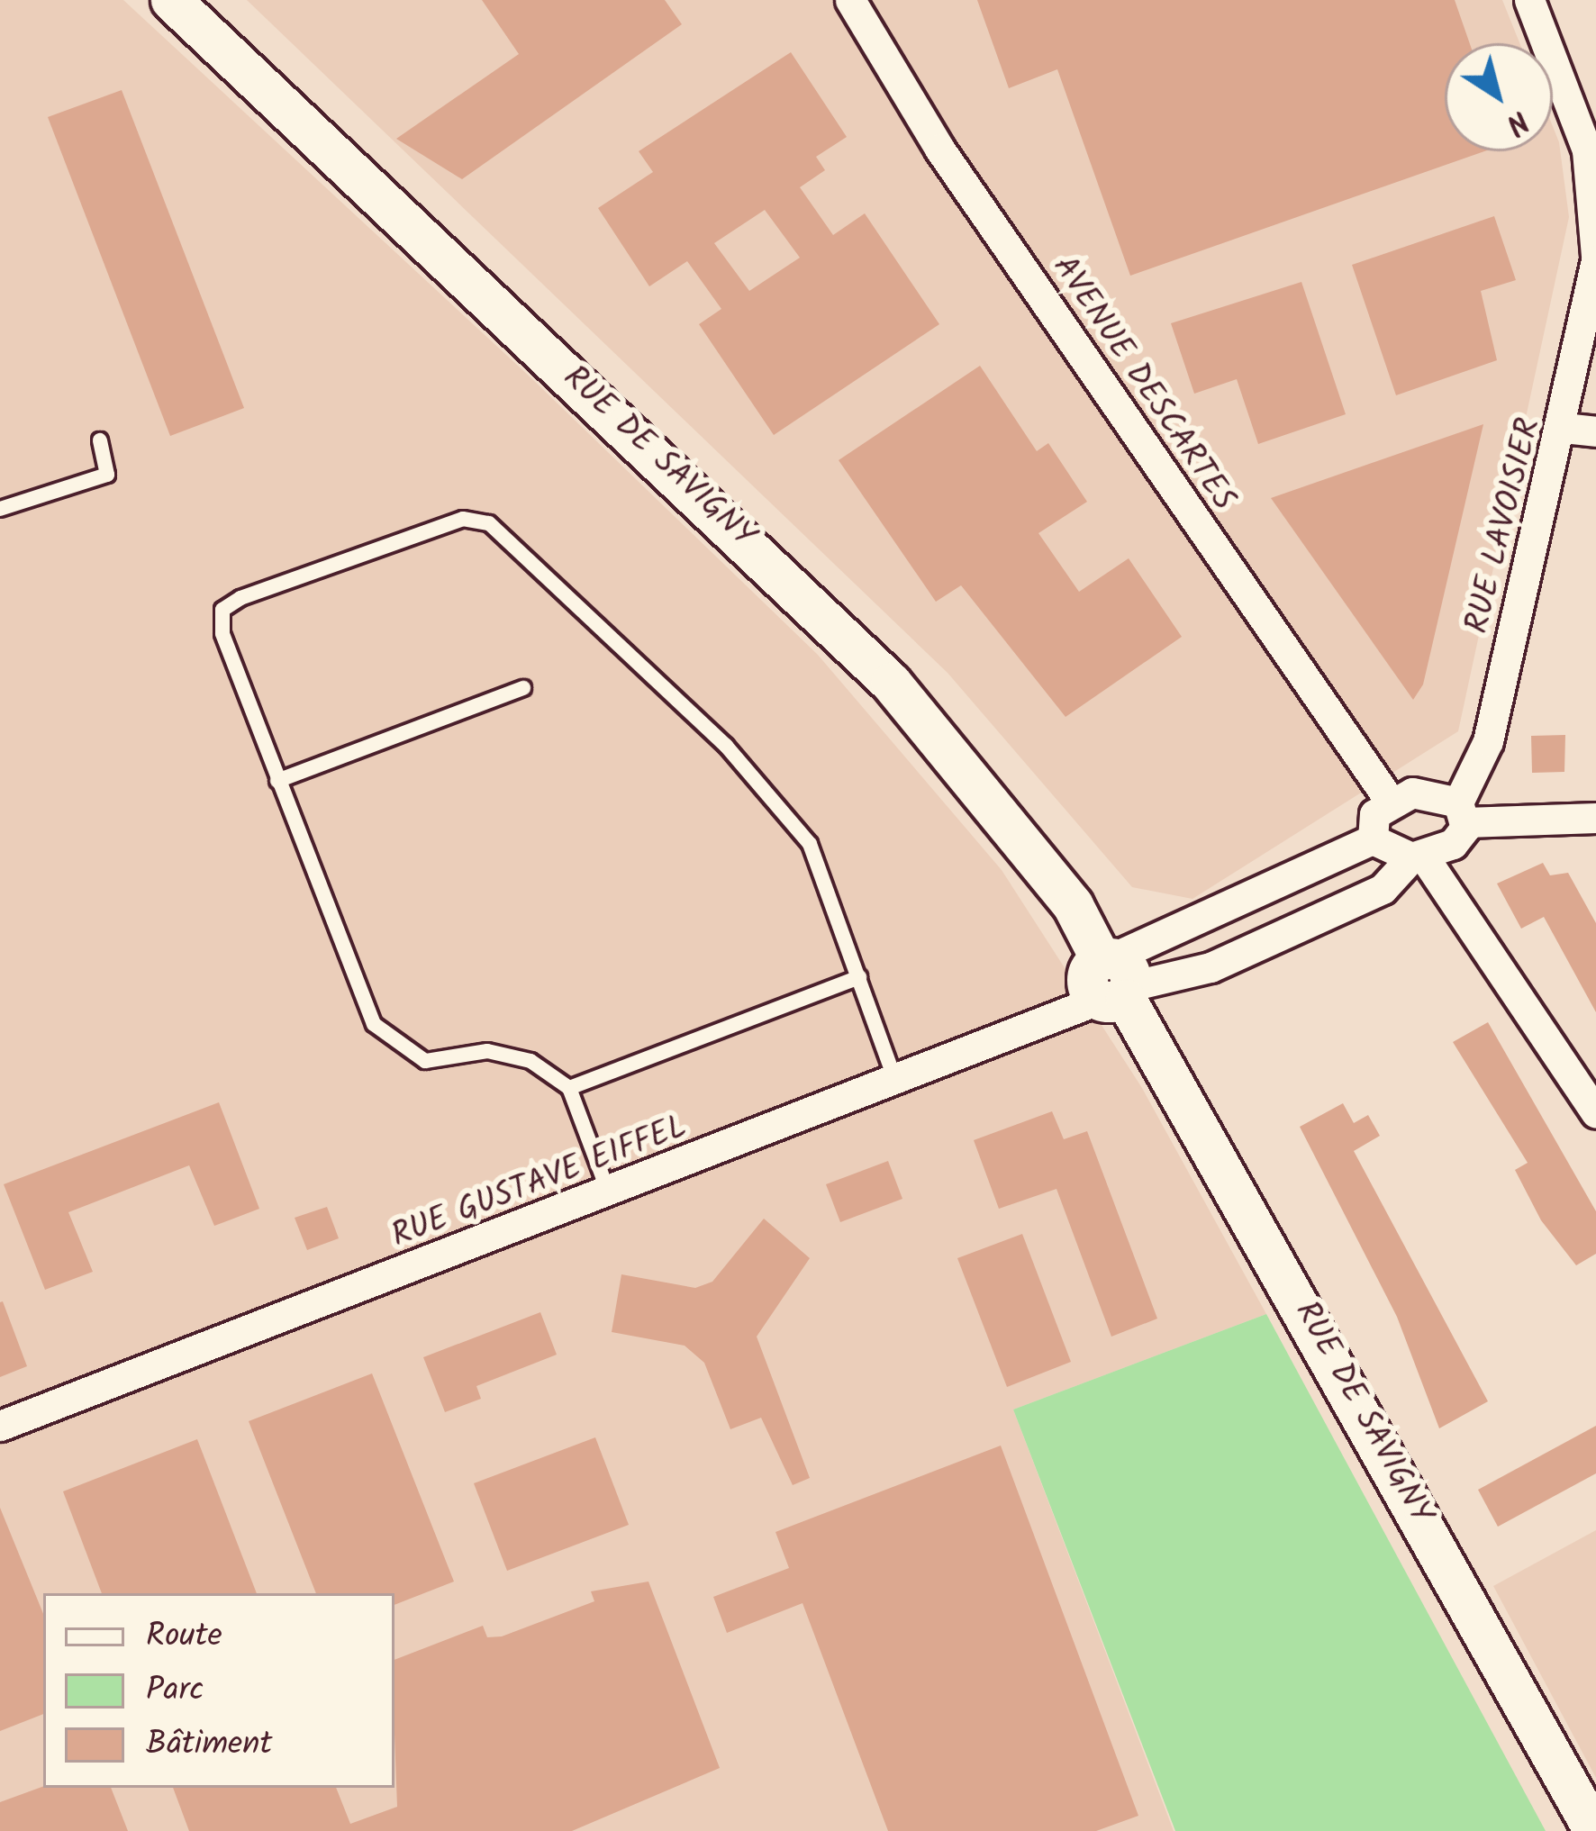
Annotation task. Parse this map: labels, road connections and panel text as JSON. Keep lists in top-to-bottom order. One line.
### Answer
{"streets":{"street":["AVENUE DESCARTES","RUE DE SAVIGNY","RUE LAVOISIER","RUE GUSTAVE EIFFEL"]},"crossings":[["AVENUE DESCARTES","RUE LAVOISIER"],["RUE DE SAVIGNY","RUE GUSTAVE EIFFEL"]],"legend":["Route","Parc","Bâtiment"],"north":"bottom right"}
